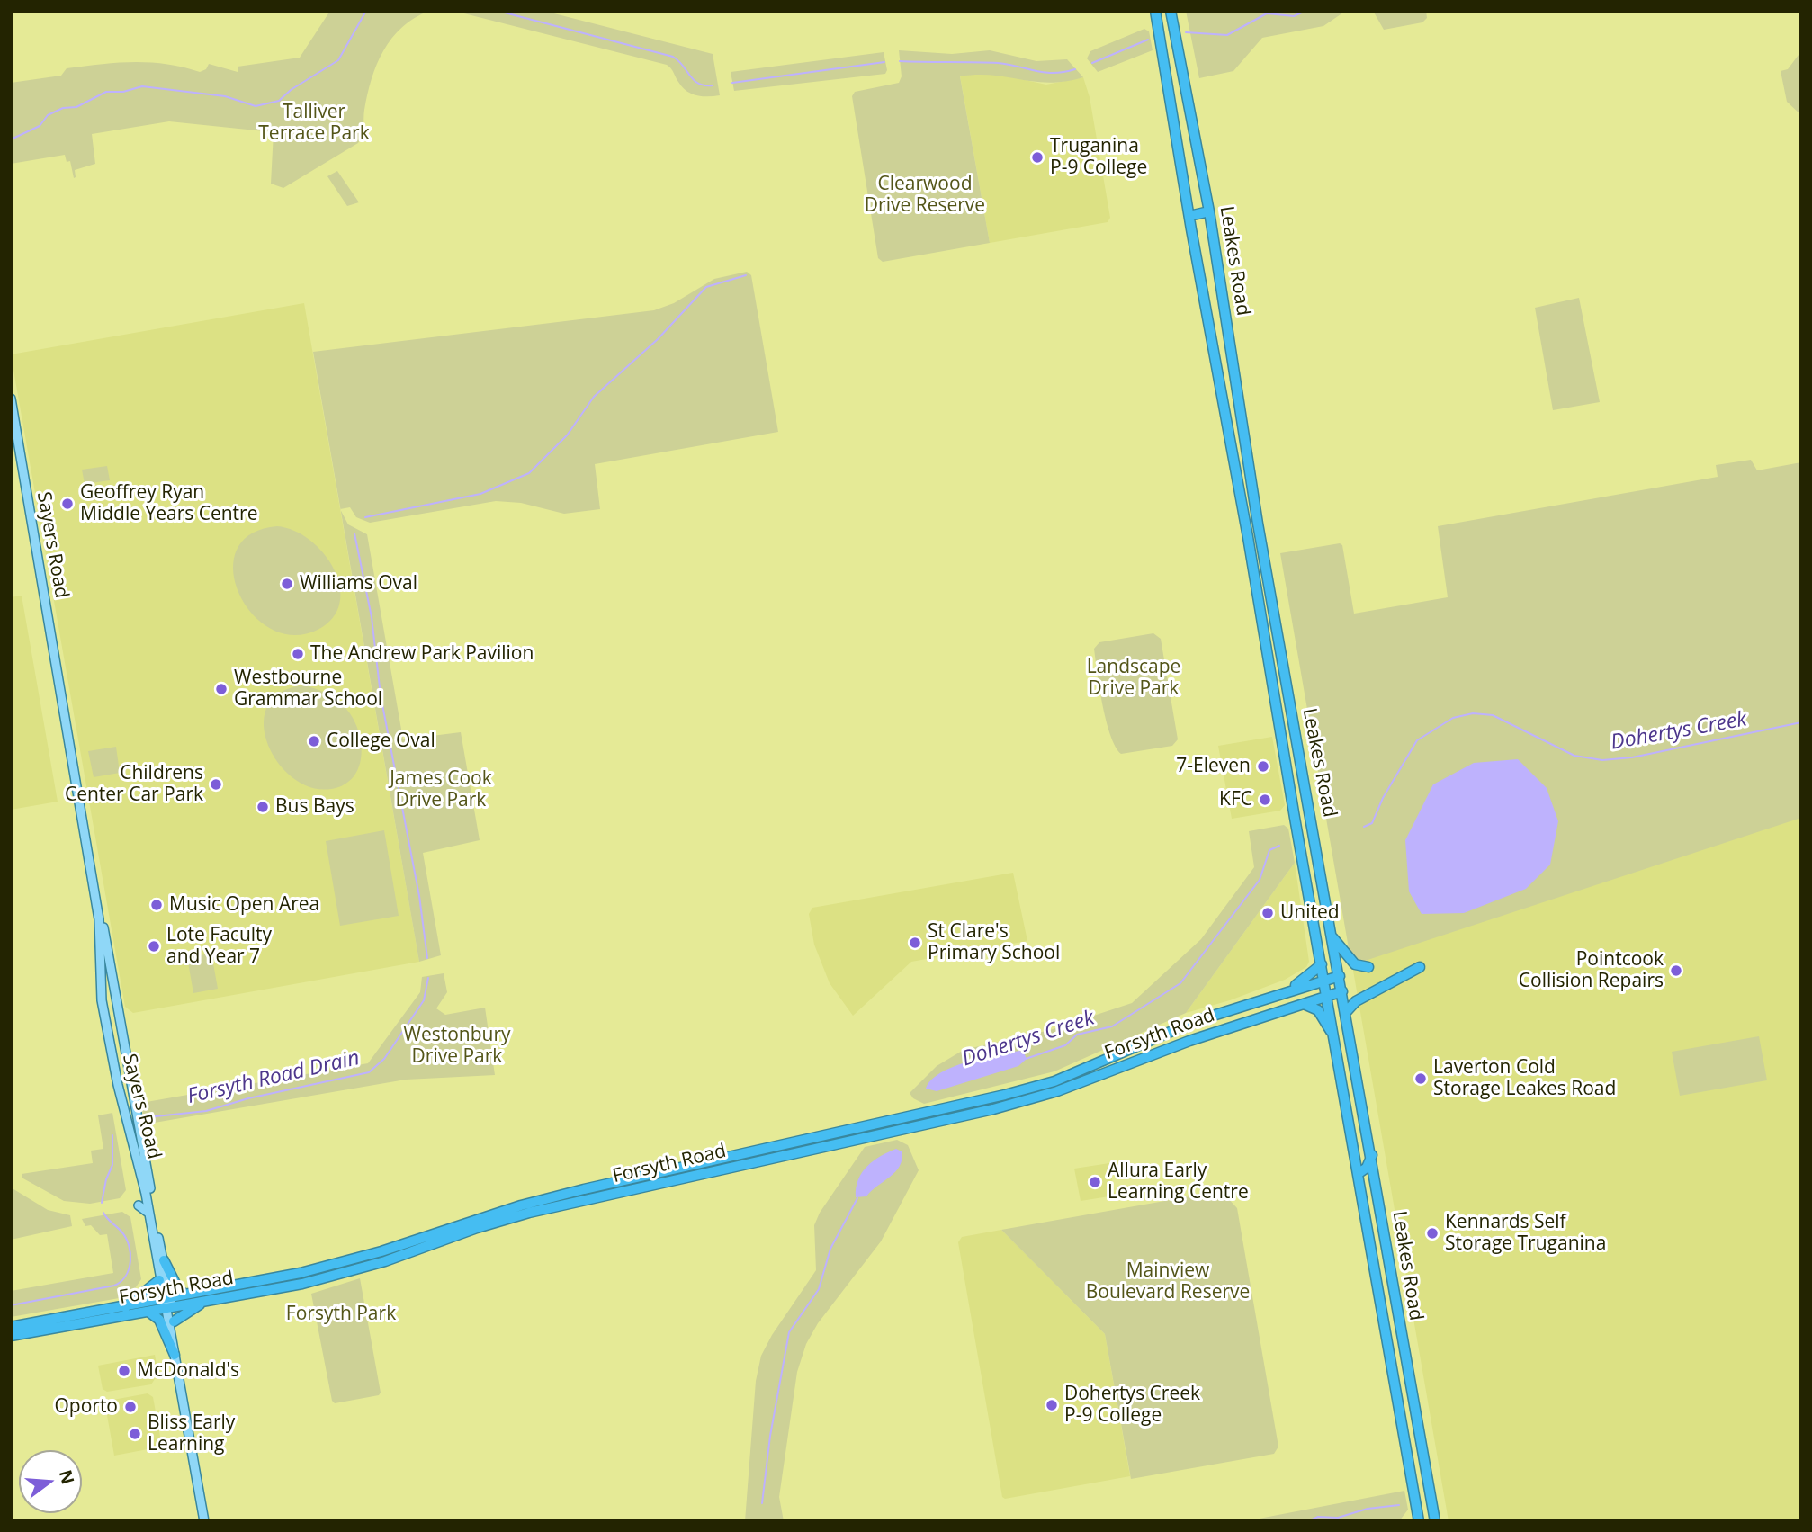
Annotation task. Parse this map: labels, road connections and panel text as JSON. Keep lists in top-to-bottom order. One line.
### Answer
{"streets":{"highway":["Leakes Road","Forsyth Road"],"main road":["Sayers Road"]},"crossings":[["Leakes Road","Forsyth Road"],["Sayers Road","Forsyth Road"]],"water":["Dohertys Creek","Forsyth Road Drain"],"parks":["Talliver Terrace Park","Clearwood Drive Reserve","Landscape Drive Park","James Cook Drive Park","Westonbury Drive Park","Mainview Boulevard Reserve","Forsyth Park"],"places":["Truganina P-9 College","Geoffrey Ryan Middle Years Centre","Williams Oval","The Andrew Park Pavilion","Westbourne Grammar School","College Oval","7-Eleven","Childrens Center Car Park","KFC","Bus Bays","Music Open Area","United","St Clare's Primary School","Lote Faculty and Year 7","Pointcook Collision Repairs","Laverton Cold Storage Leakes Road","Allura Early Learning Centre","Kennards Self Storage Truganina","McDonald's","Dohertys Creek P-9 College","Oporto","Bliss Early Learning"],"north":"right"}
